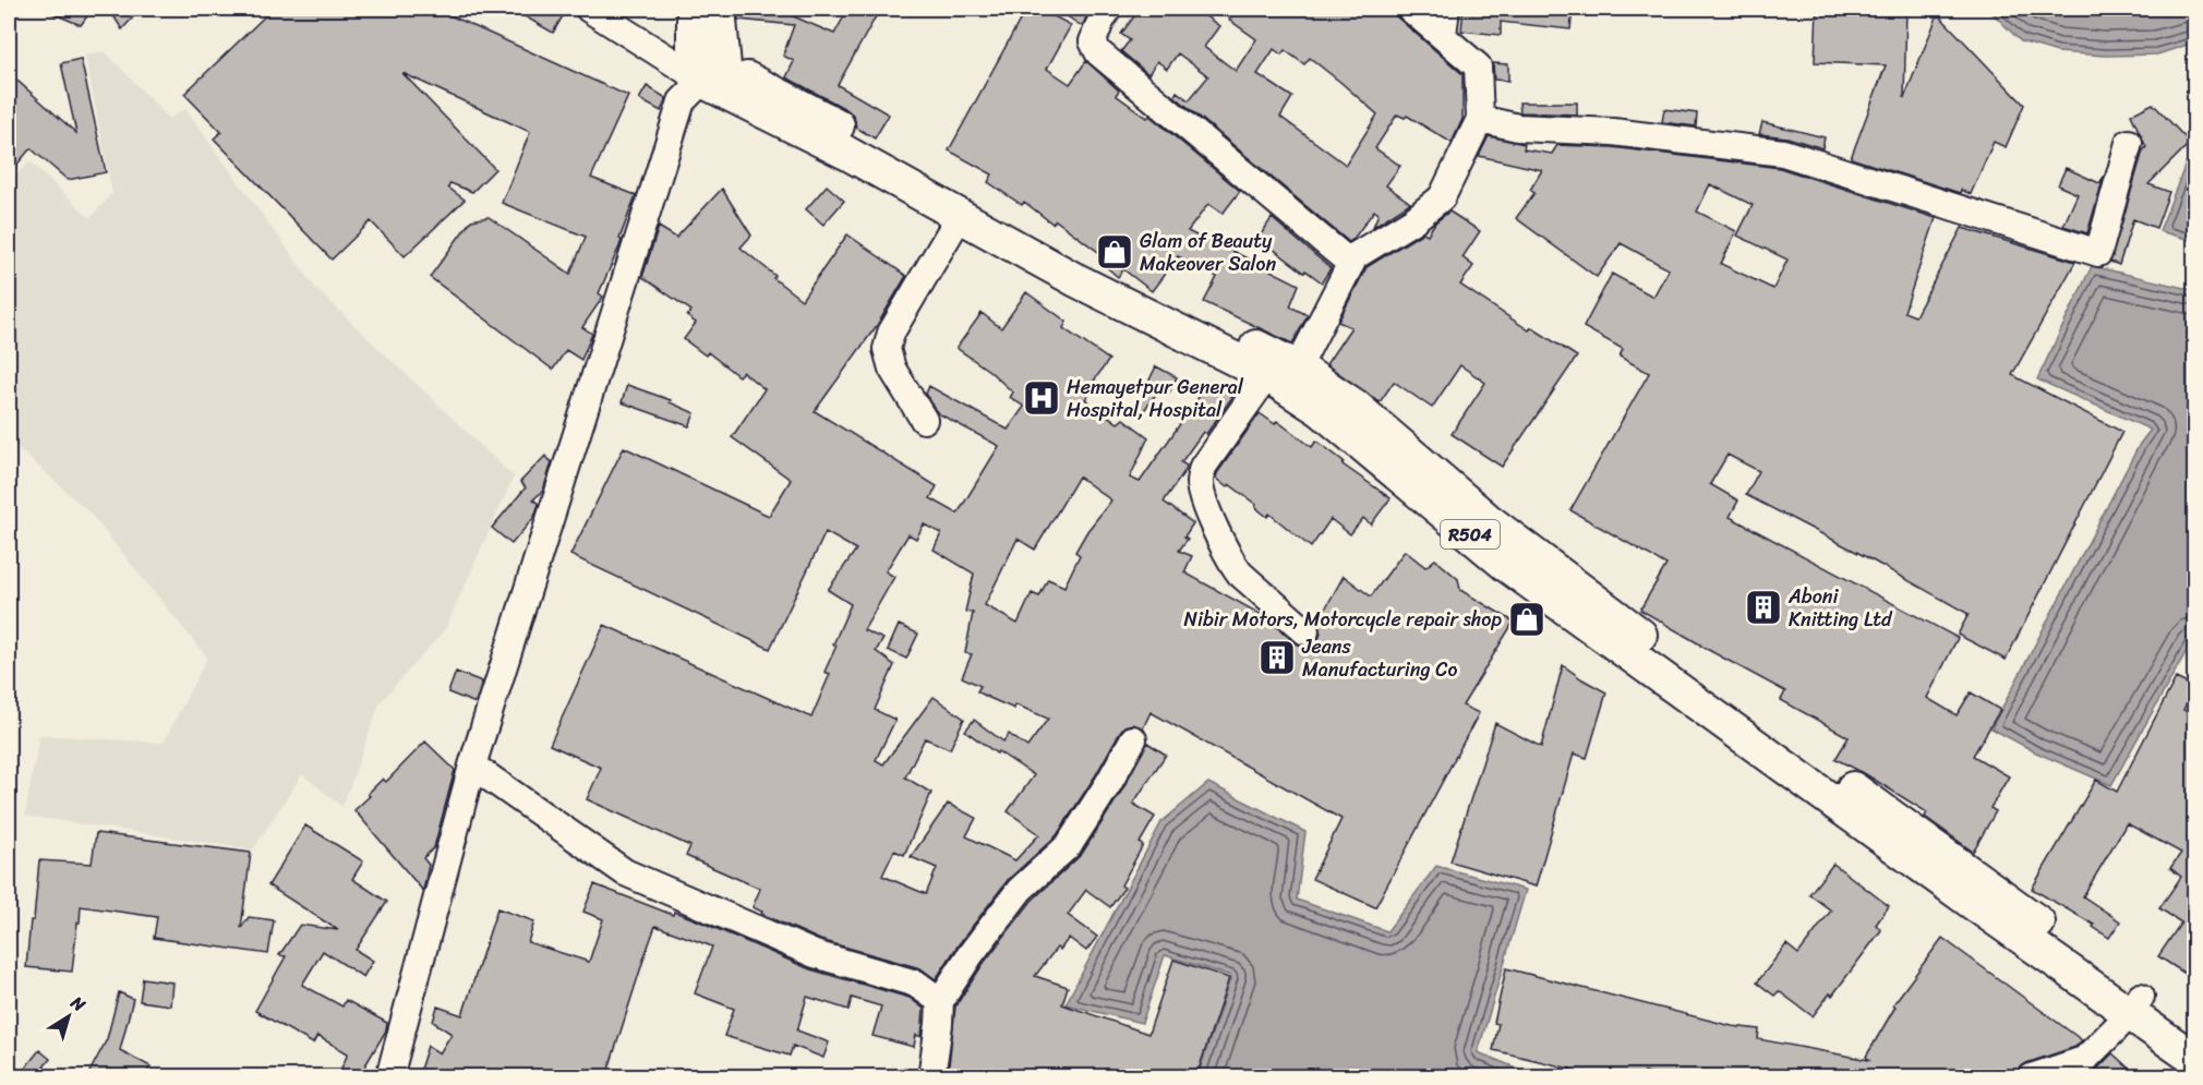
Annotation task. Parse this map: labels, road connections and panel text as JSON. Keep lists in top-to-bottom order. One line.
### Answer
{"streets":{"main road":["R504"]},"places":{"shop":["Glam of Beauty Makeover Salon","Nibir Motors, Motorcycle repair shop"],"hospital":["Hemayetpur General Hospital, Hospital"],"building":["Aboni Knitting Ltd","Jeans Manufacturing Co"]},"north":"top right"}
